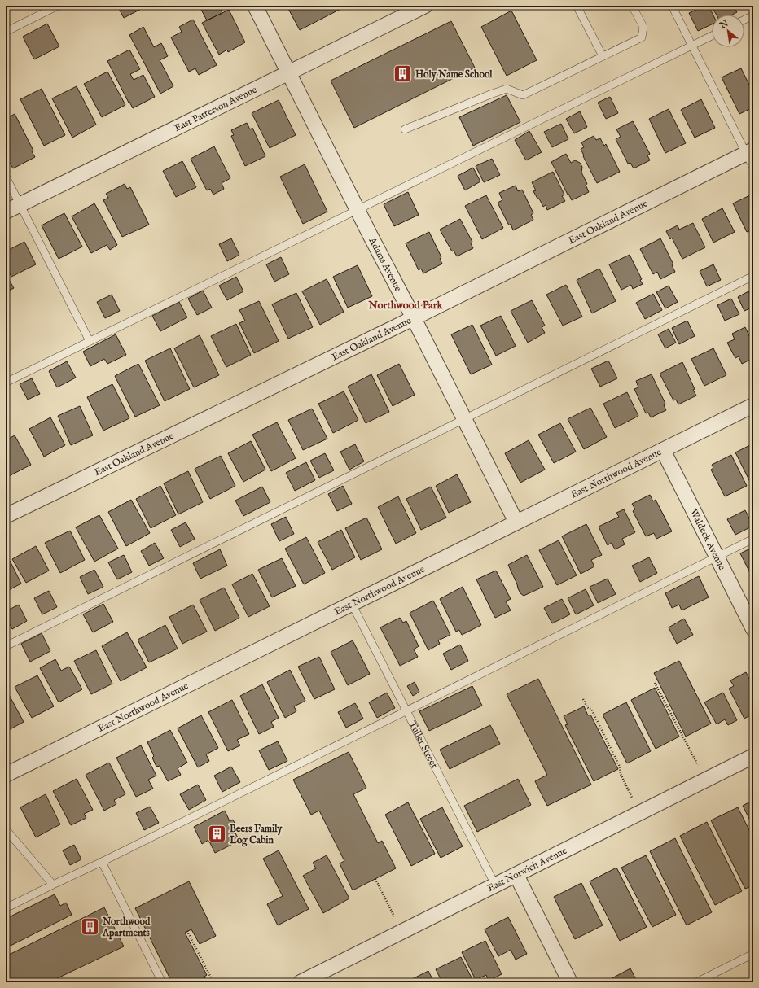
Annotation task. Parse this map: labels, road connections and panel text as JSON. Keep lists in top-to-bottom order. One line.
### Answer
{"streets":{"street":["East Patterson Avenue","East Oakland Avenue","Adams Avenue","East Northwood Avenue","Waldeck Avenue","East Norwich Avenue"],"lane":["Tuller Street"]},"crossings":[["East Patterson Avenue","Adams Avenue"],["East Oakland Avenue","Adams Avenue"],["Adams Avenue","East Northwood Avenue"],["East Northwood Avenue","Waldeck Avenue"],["East Northwood Avenue","Tuller Street"],["Tuller Street","East Norwich Avenue"]],"districts":["Northwood Park"],"places":{"building":["Holy Name School","Beers Family Log Cabin","Northwood Apartments"]},"north":"top left"}
